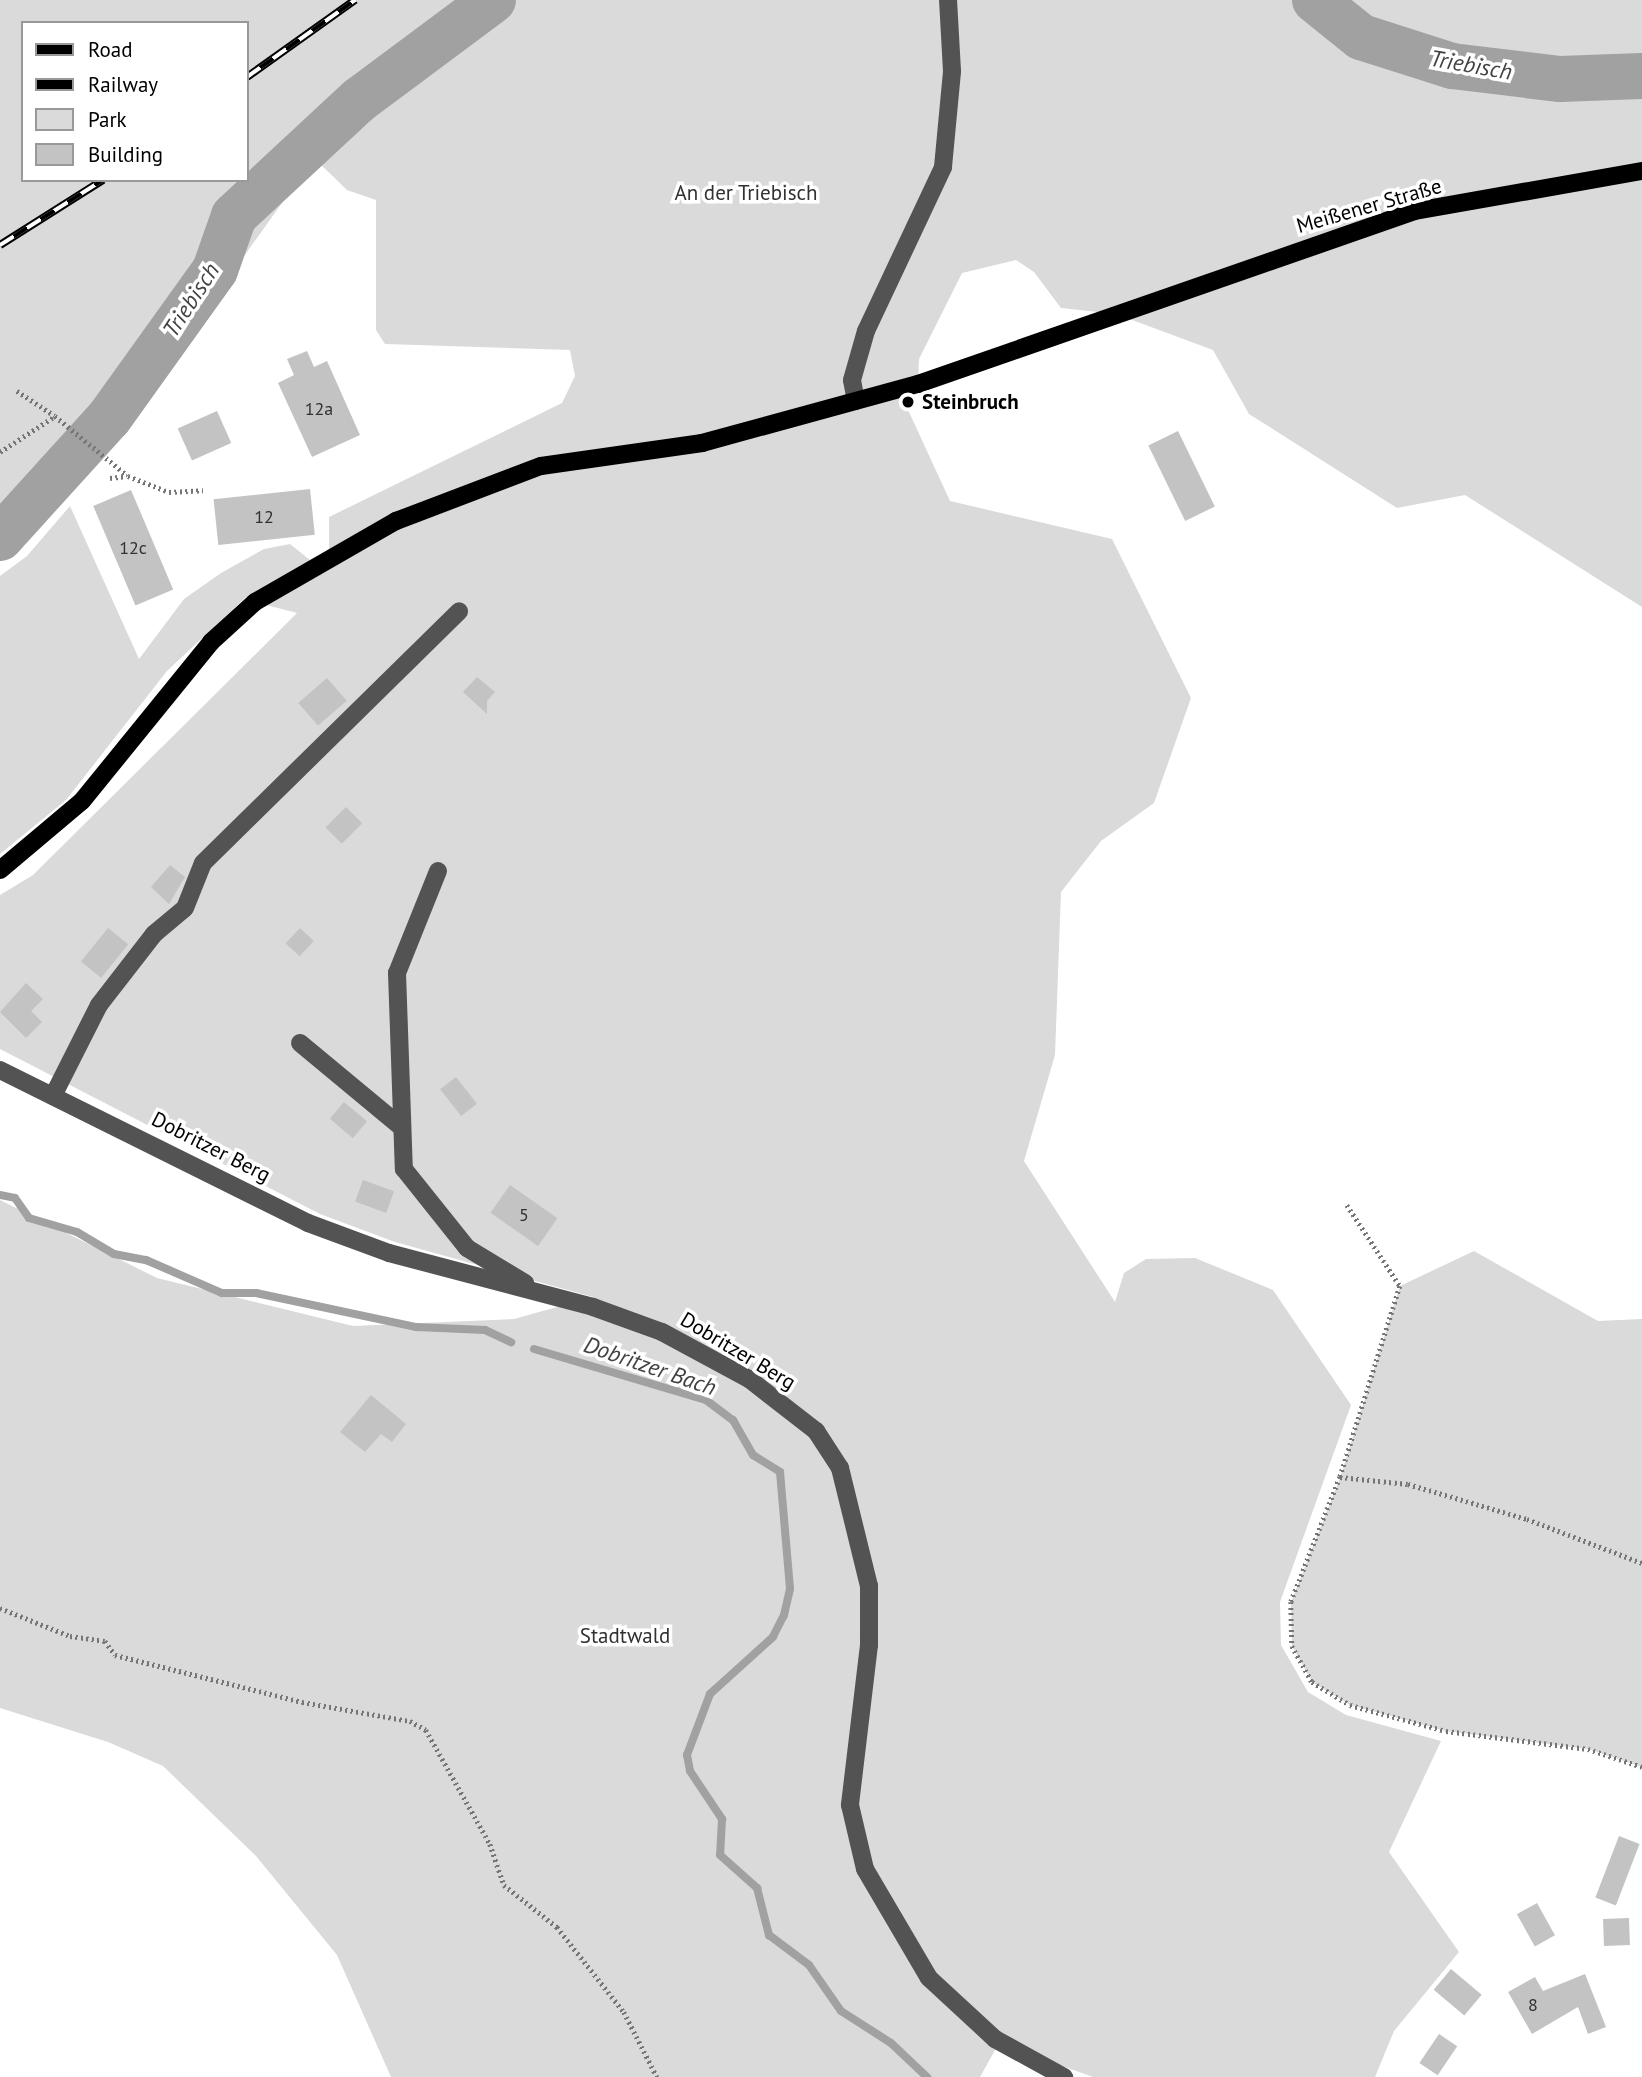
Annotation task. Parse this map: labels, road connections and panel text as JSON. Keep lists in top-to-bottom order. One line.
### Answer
{"streets":{"main road":["Meißener Straße"],"street":["Dobritzer Berg"]},"water":["Triebisch","Dobritzer Bach"],"parks":["An der Triebisch","Stadtwald"],"places":["Steinbruch"],"house_numbers":["12a","12","12c","5","8"],"legend":["Road","Railway","Park","Building"]}
